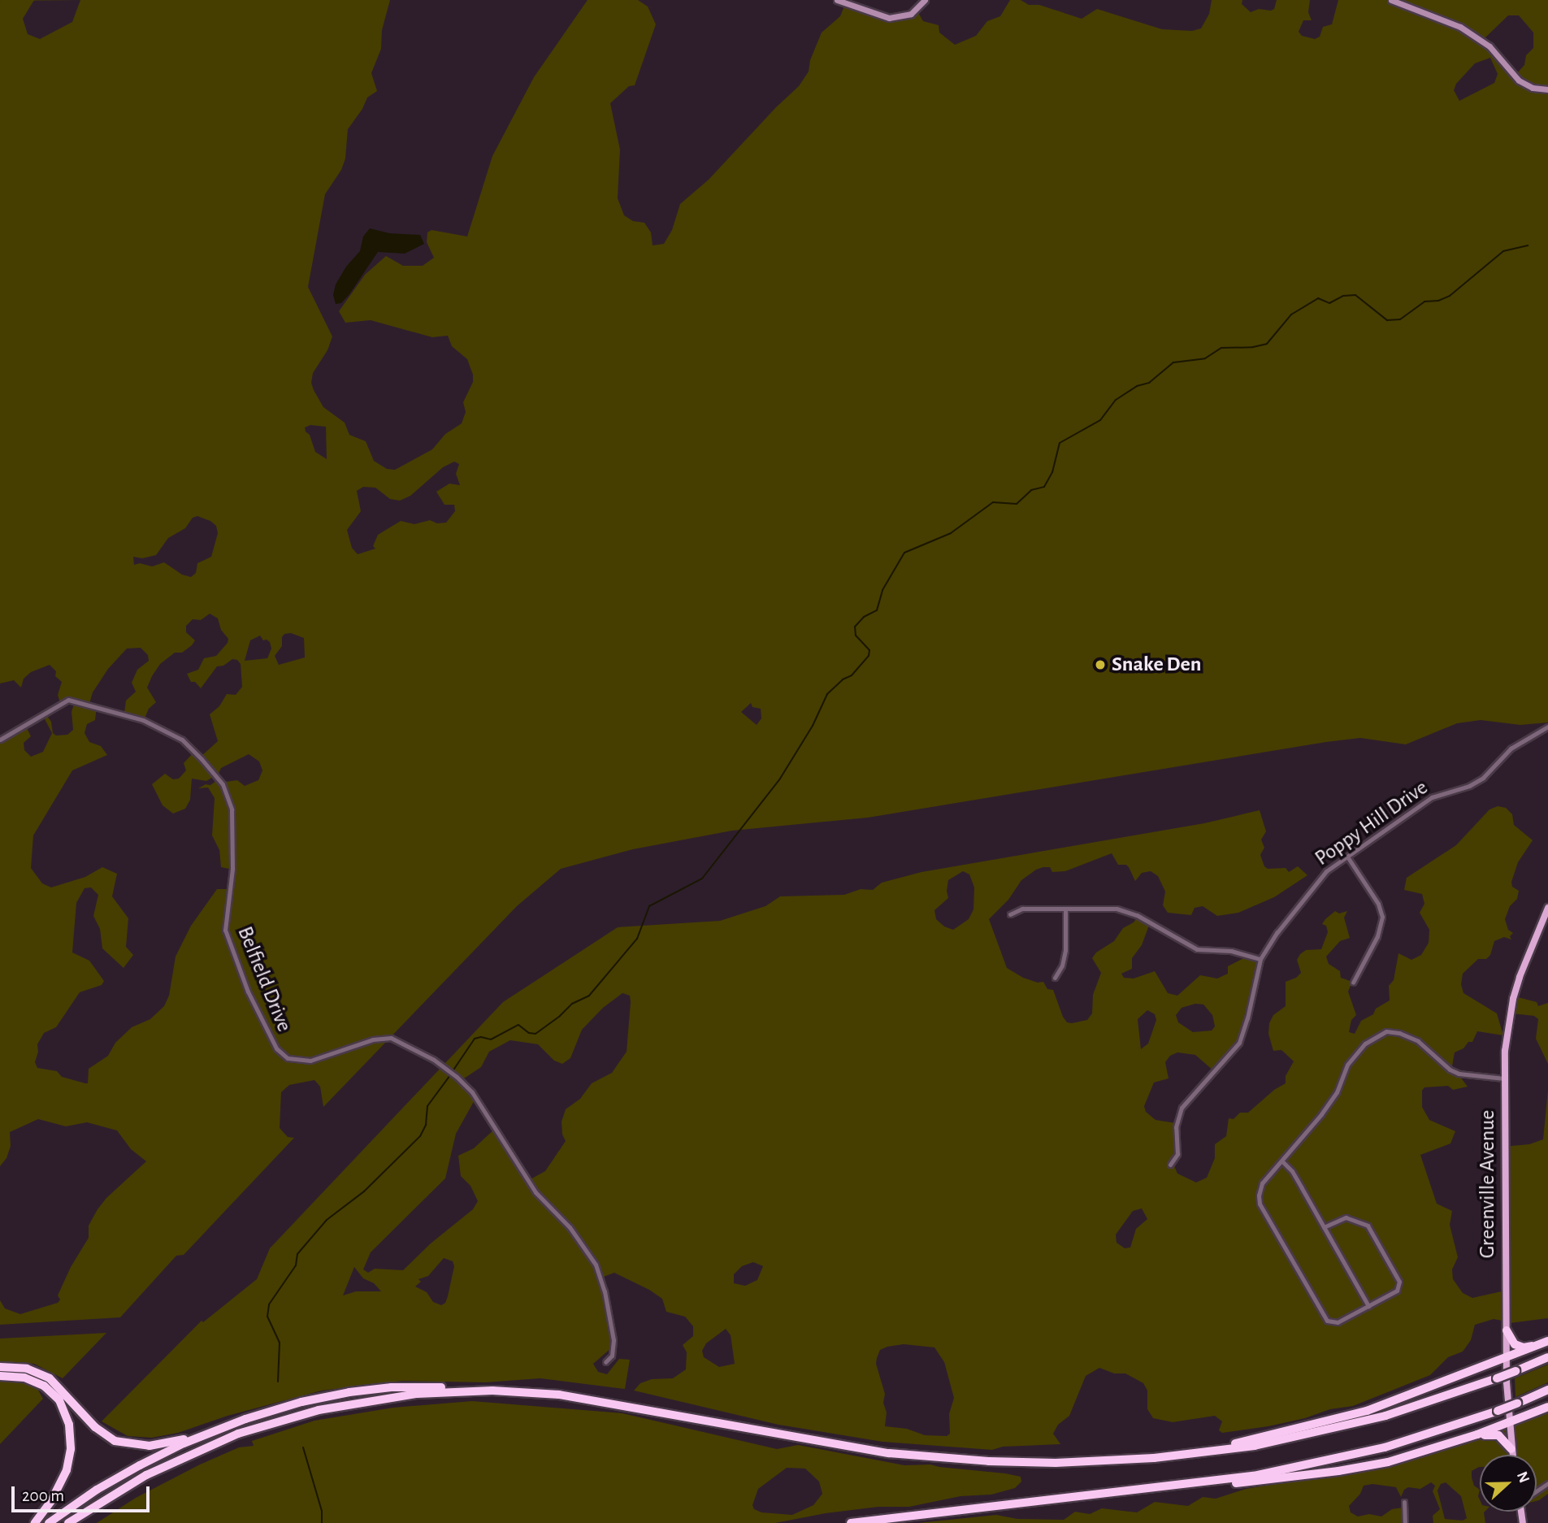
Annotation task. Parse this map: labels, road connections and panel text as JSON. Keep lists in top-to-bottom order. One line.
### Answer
{"streets":{"main road":["Greenville Avenue"],"street":["Poppy Hill Drive","Belfield Drive"]},"places":["Snake Den"],"scale_bar":"200 m","north":"right"}
